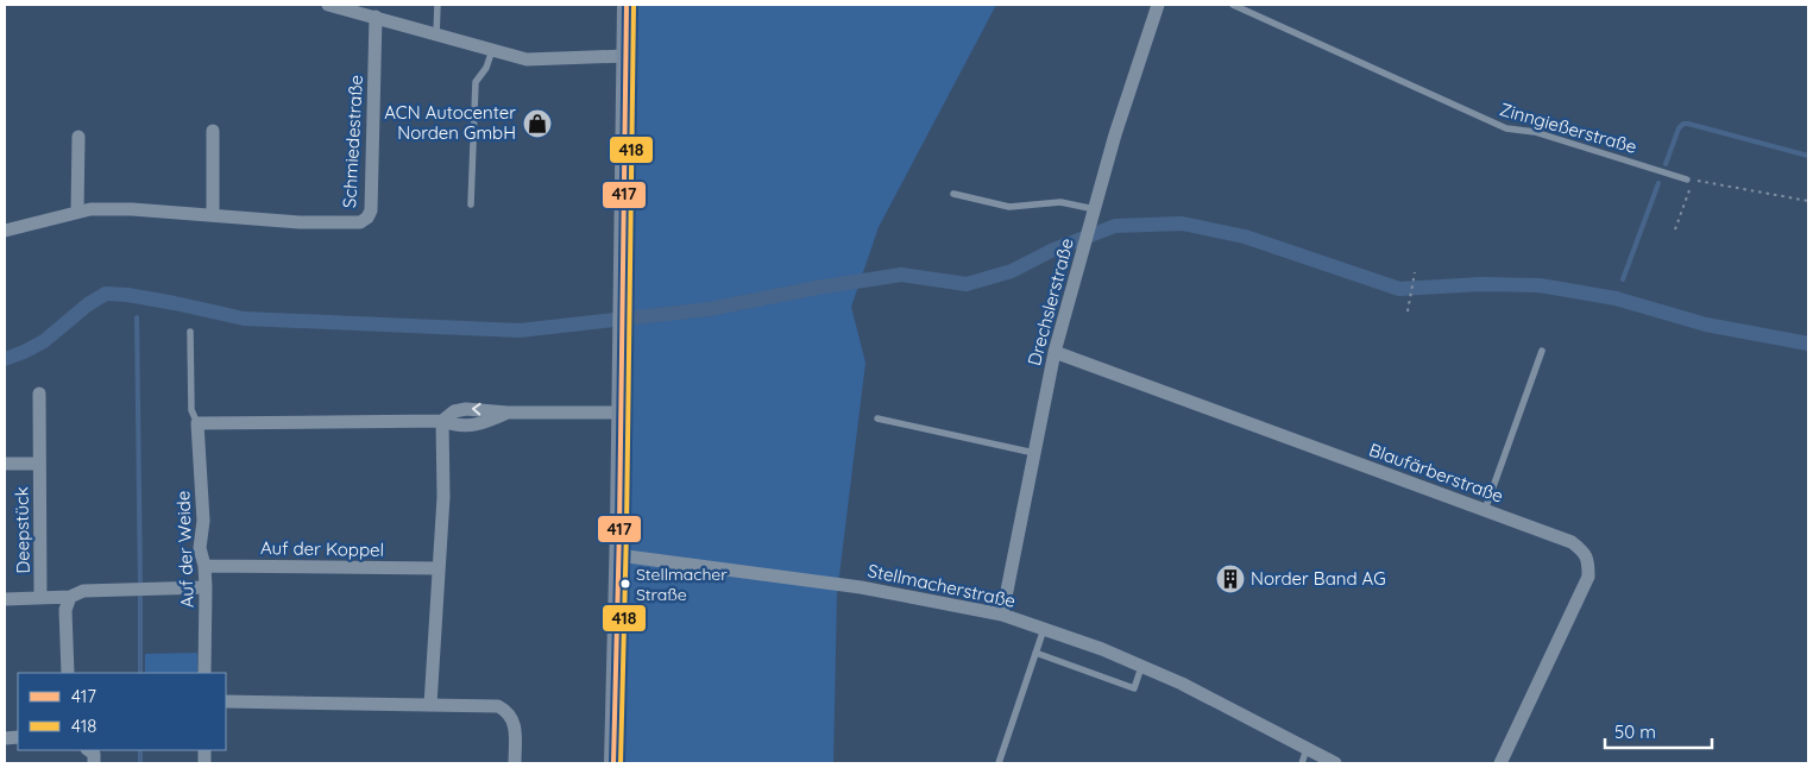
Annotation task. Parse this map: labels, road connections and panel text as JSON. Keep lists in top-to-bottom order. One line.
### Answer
{"streets":{"street":["Schmiedestraße","Drechslerstraße","Blaufärberstraße","Deepstück","Auf der Weide","Auf der Koppel","Stellmacherstraße"],"lane":["Zinngießerstraße"]},"crossings":[["Drechslerstraße","Blaufärberstraße"],["Drechslerstraße","Stellmacherstraße"],["Deepstück","Auf der Weide"],["Auf der Weide","Auf der Koppel"]],"places":{"shop":["ACN Autocenter Norden GmbH"],"building":["Norder Band AG"],"other":["Stellmacher Straße"]},"lines":["transit line 417","transit line 418"],"legend":["417","418"],"scale_bar":"50 m"}
